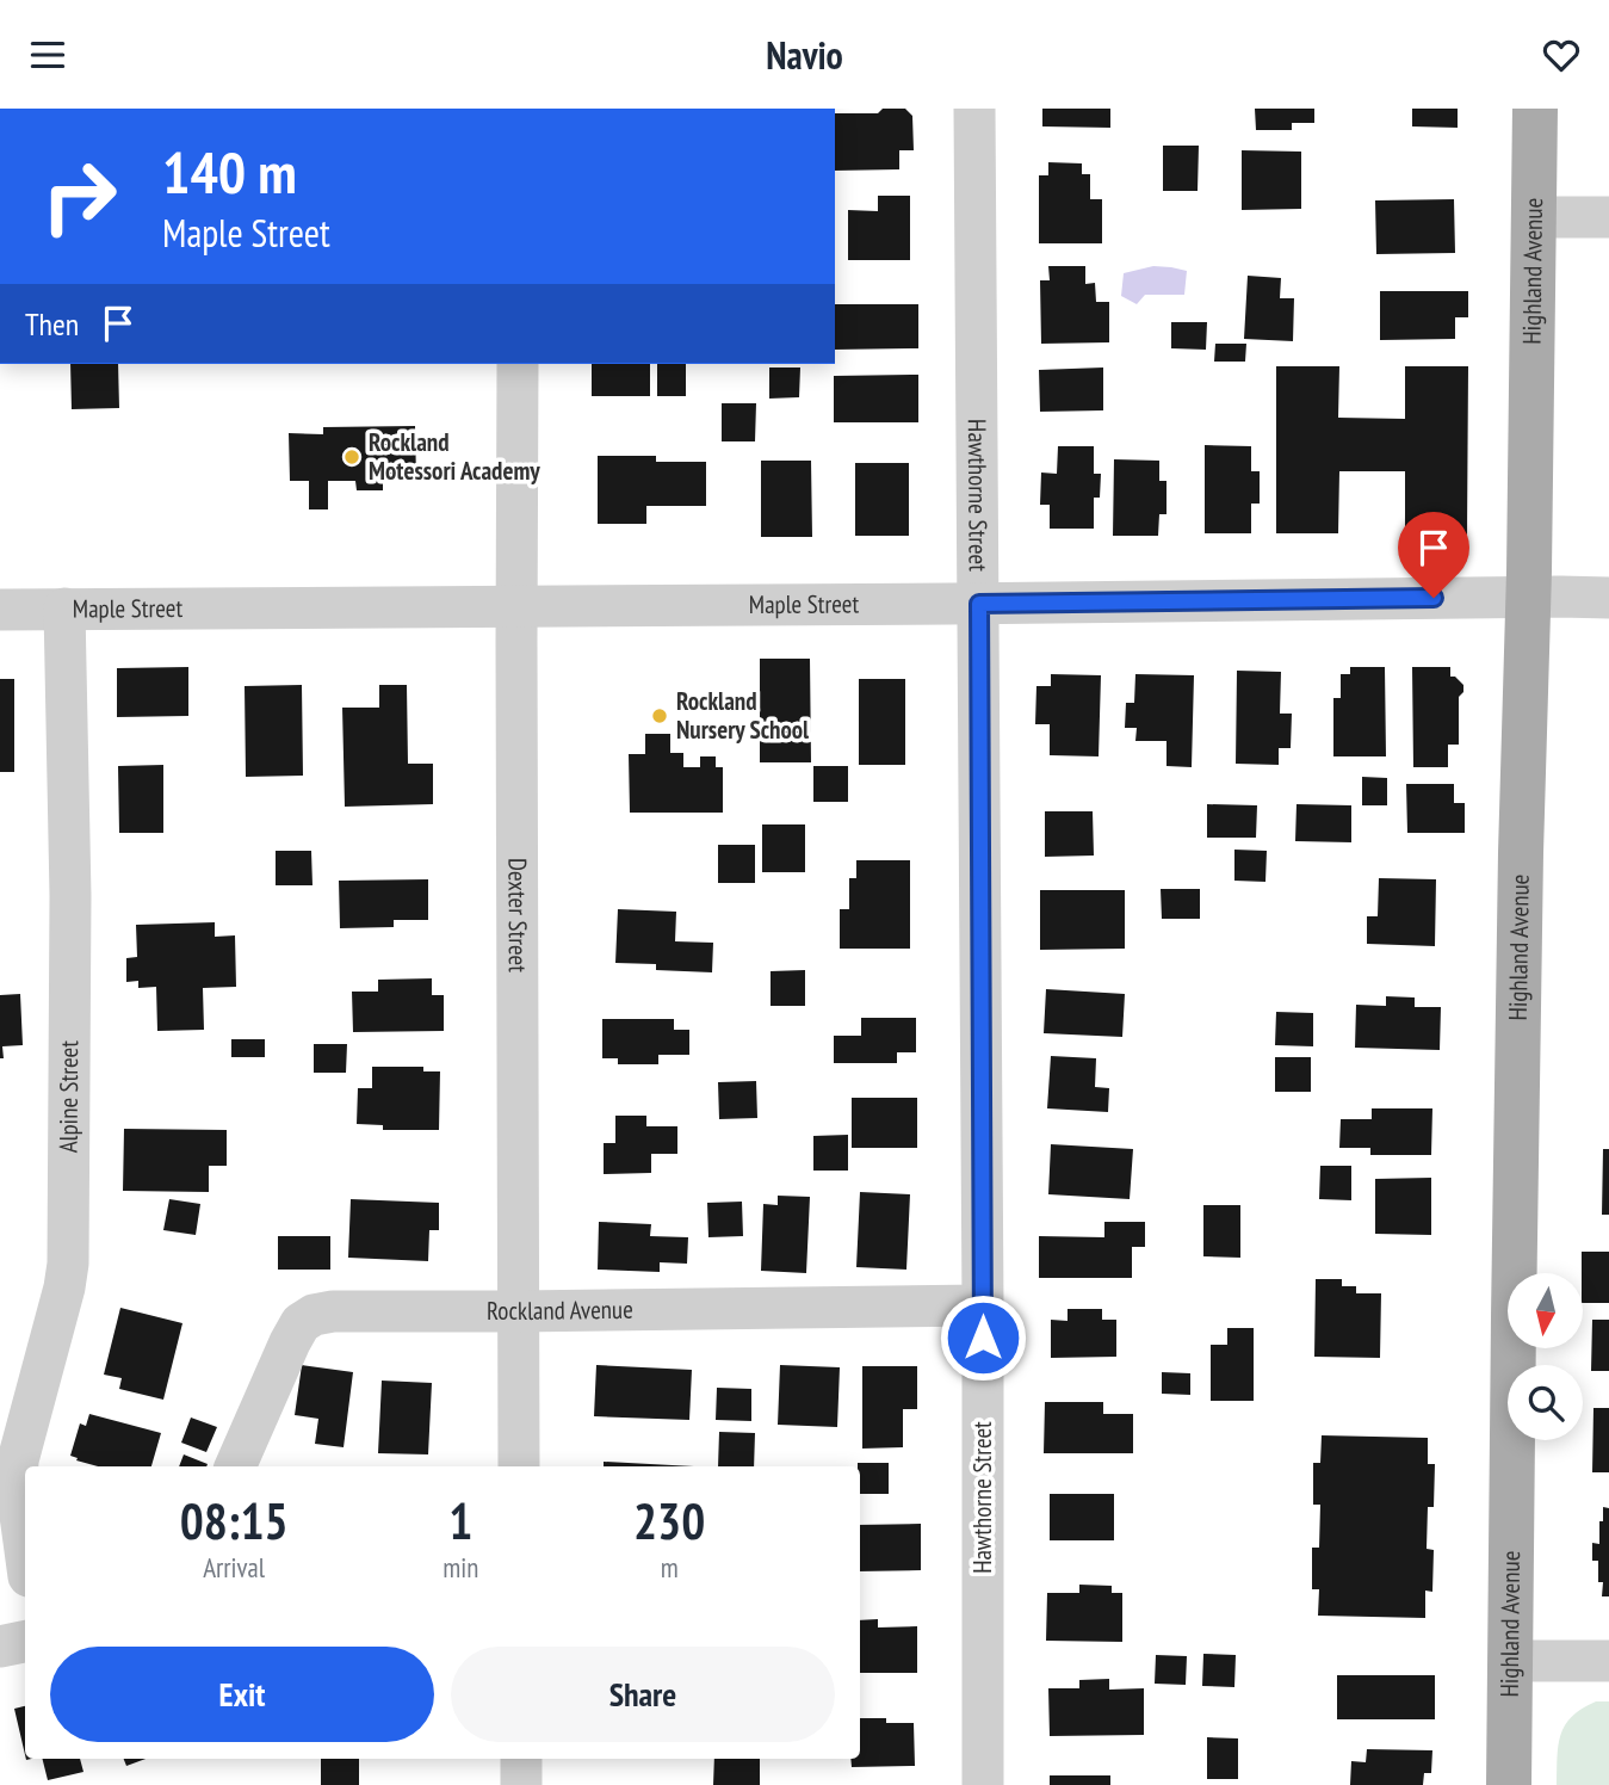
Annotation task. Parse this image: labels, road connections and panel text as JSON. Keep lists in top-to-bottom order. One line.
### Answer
{"streets":{"main road":["Highland Avenue"],"street":["Hawthorne Street","Maple Street","Dexter Street","Alpine Street","Rockland Avenue"]},"crossings":[["Highland Avenue","Maple Street"],["Hawthorne Street","Maple Street"],["Hawthorne Street","Rockland Avenue"],["Maple Street","Dexter Street"],["Maple Street","Alpine Street"],["Dexter Street","Rockland Avenue"]],"places":["Rockland Motessori Academy","Rockland Nursery School"],"north":"bottom","page":{"header":"Navio","turn":["140 m","Maple Street"],"then":"Then","eta":["08:15","Arrival","1","min","230","m"],"buttons":["Exit","Share"]}}
